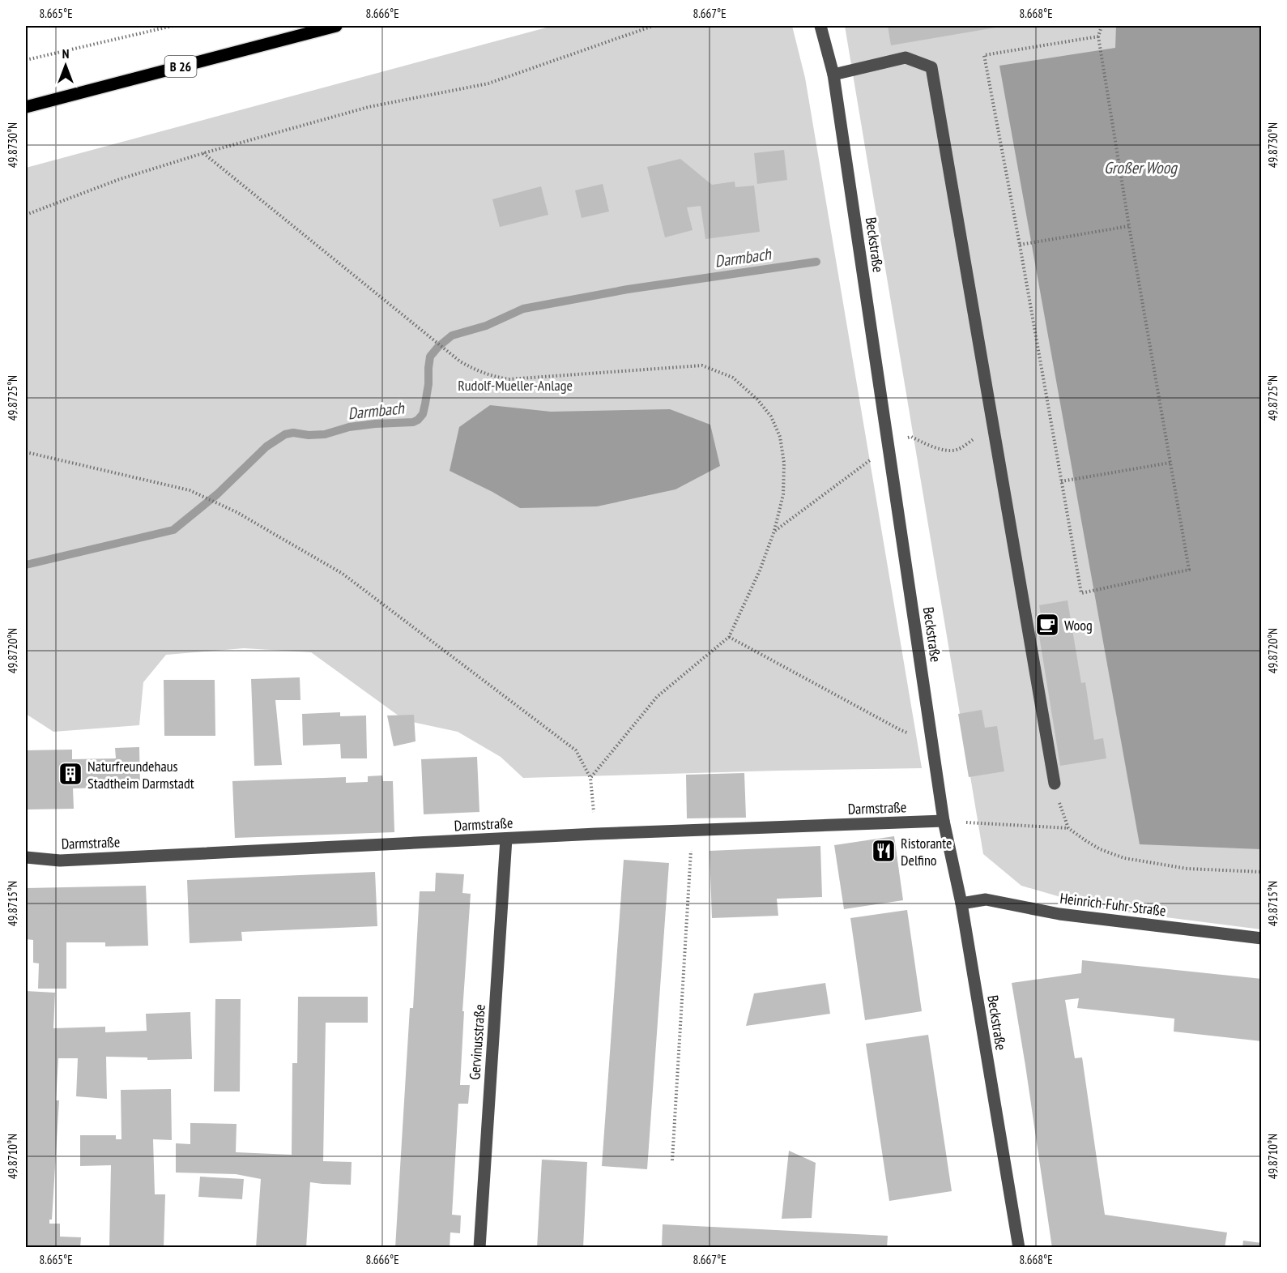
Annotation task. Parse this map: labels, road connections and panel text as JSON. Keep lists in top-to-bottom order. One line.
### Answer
{"streets":{"main road":["B 26"],"street":["Beckstraße","Darmstraße","Heinrich-Fuhr-Straße","Gervinusstraße"]},"crossings":[["Beckstraße","Darmstraße"],["Beckstraße","Heinrich-Fuhr-Straße"],["Darmstraße","Gervinusstraße"]],"water":["Großer Woog","Darmbach"],"parks":["Rudolf-Mueller-Anlage"],"places":{"cafe":["Woog"],"building":["Naturfreundehaus Stadtheim Darmstadt"],"restaurant":["Ristorante Delfino"]},"north":"top","coordinates":["8.665°E","8.666°E","8.667°E","8.668°E","49.8730°N","49.8725°N","49.8720°N","49.8715°N","49.8710°N"]}
